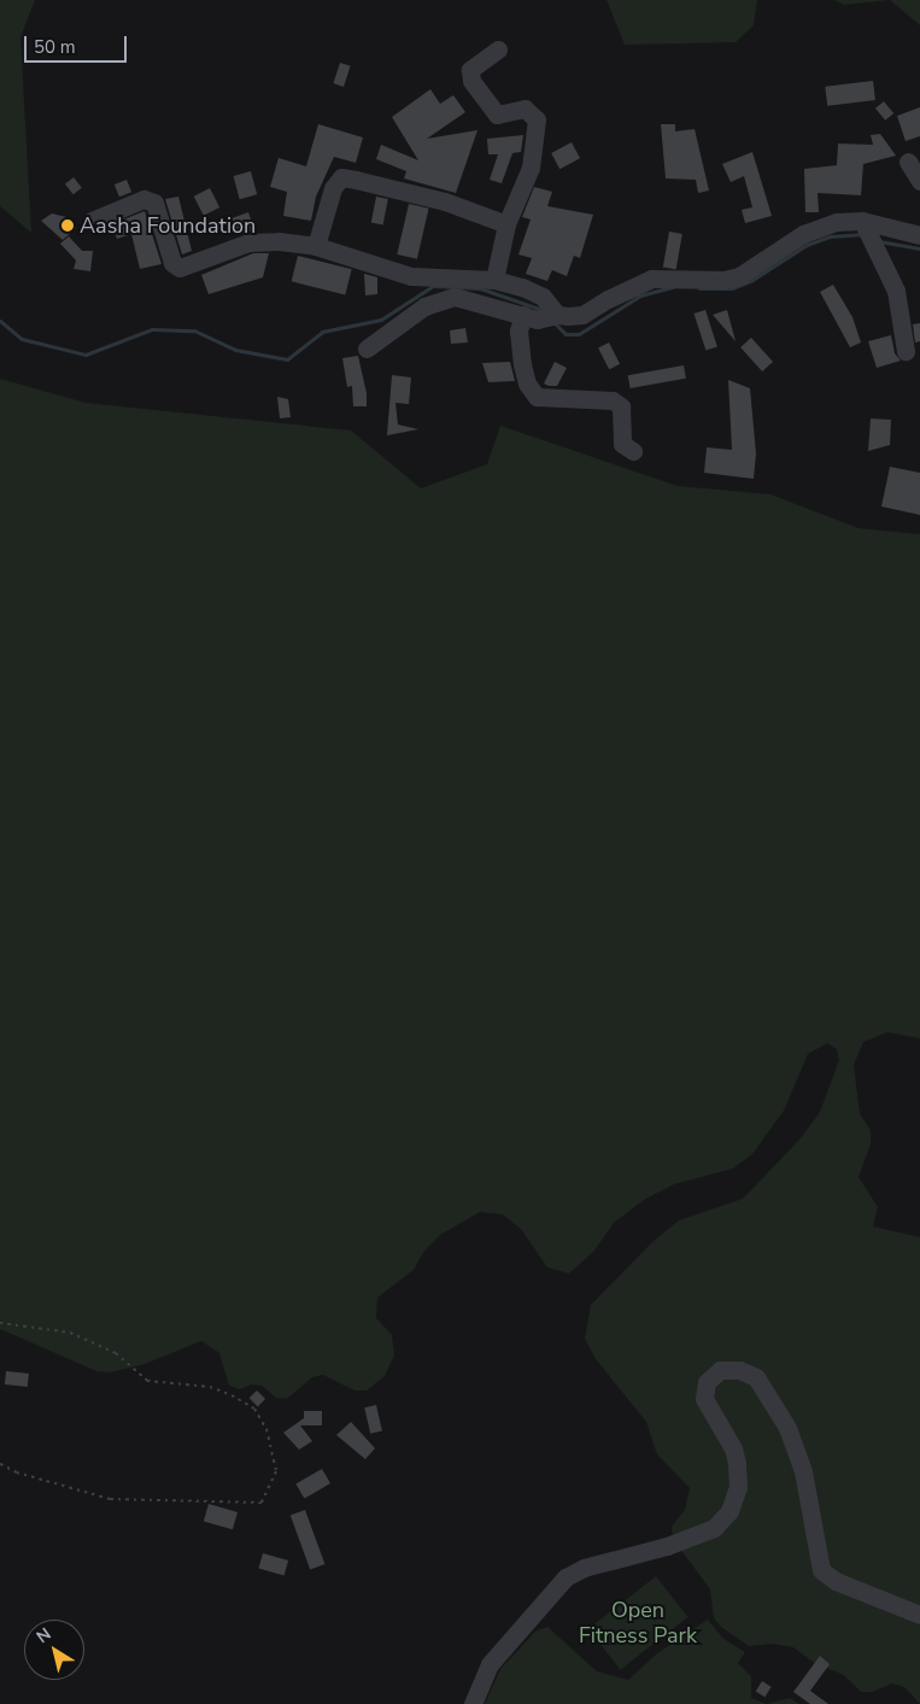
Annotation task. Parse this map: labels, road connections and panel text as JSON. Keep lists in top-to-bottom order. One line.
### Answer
{"parks":["Open Fitness Park"],"places":["Aasha Foundation"],"scale_bar":"50 m","north":"top left"}
